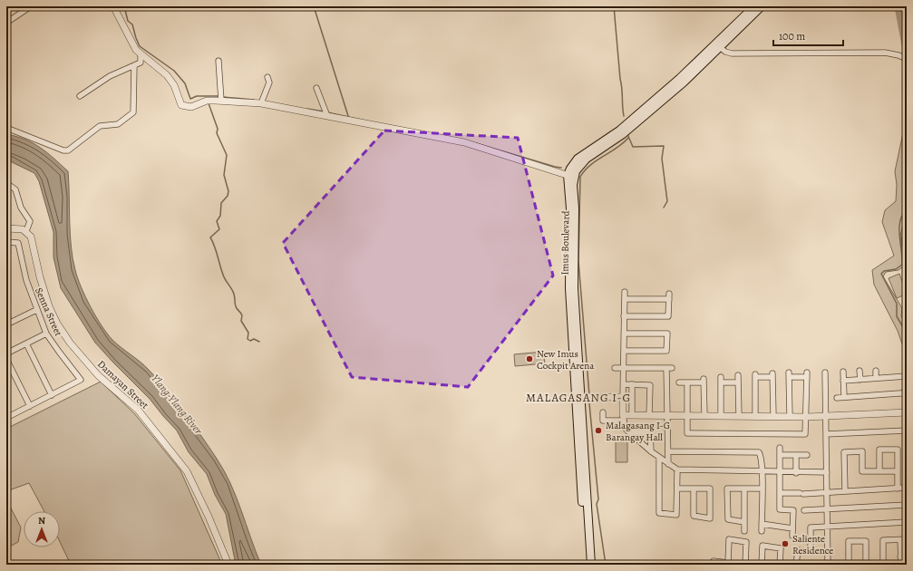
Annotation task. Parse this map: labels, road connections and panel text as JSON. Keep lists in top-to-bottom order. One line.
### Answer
{"streets":{"main road":["Imus Boulevard"],"street":["Senna Street","Damayan Street"]},"districts":["MALAGASANG I-G"],"water":["Ylang-Ylang River"],"places":["New Imus Cockpit Arena","Malagasang I-G Barangay Hall","Saliente Residence"],"scale_bar":"100 m","north":"top"}
